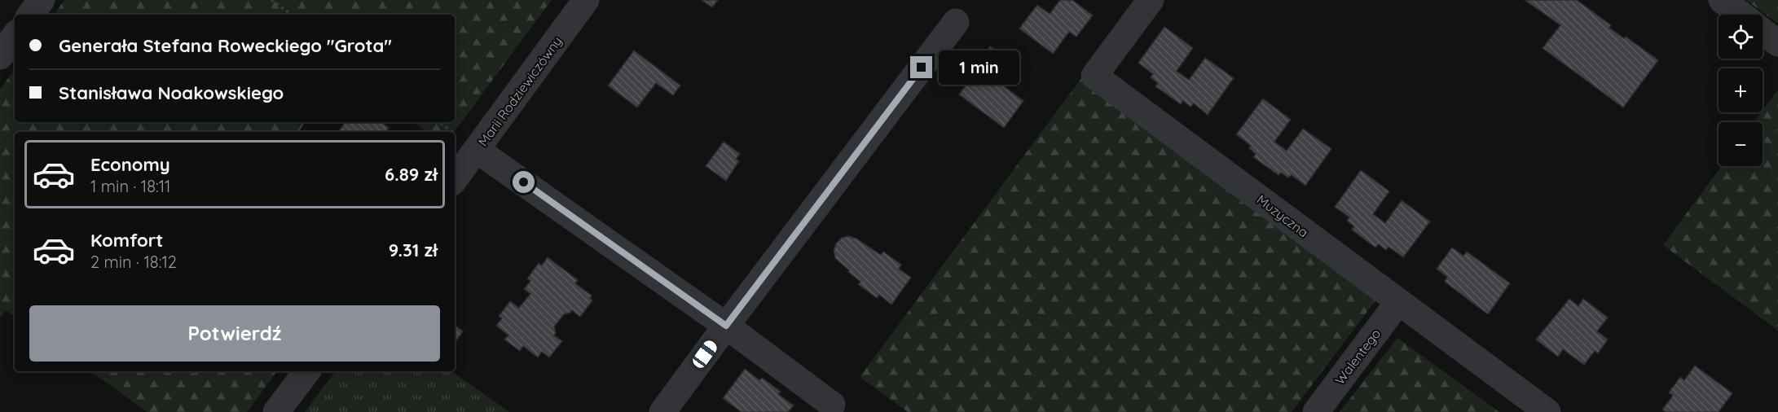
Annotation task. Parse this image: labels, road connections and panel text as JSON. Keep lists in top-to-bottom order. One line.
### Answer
{"streets":{"street":["Marii Rodziewiczówny","Muzyczna","Walentego"]},"crossings":[["Muzyczna","Walentego"]],"page":{"map_buttons":["+","−"],"banner":["Generała Stefana Roweckiego \"Grota\"","Stanisława Noakowskiego"],"bubble":"1 min","list":[{"name":"Economy","note":"1 min · 18:11","value":"6.89 zł"},{"name":"Komfort","note":"2 min · 18:12","value":"9.31 zł"}],"buttons":"Potwierdź"}}
